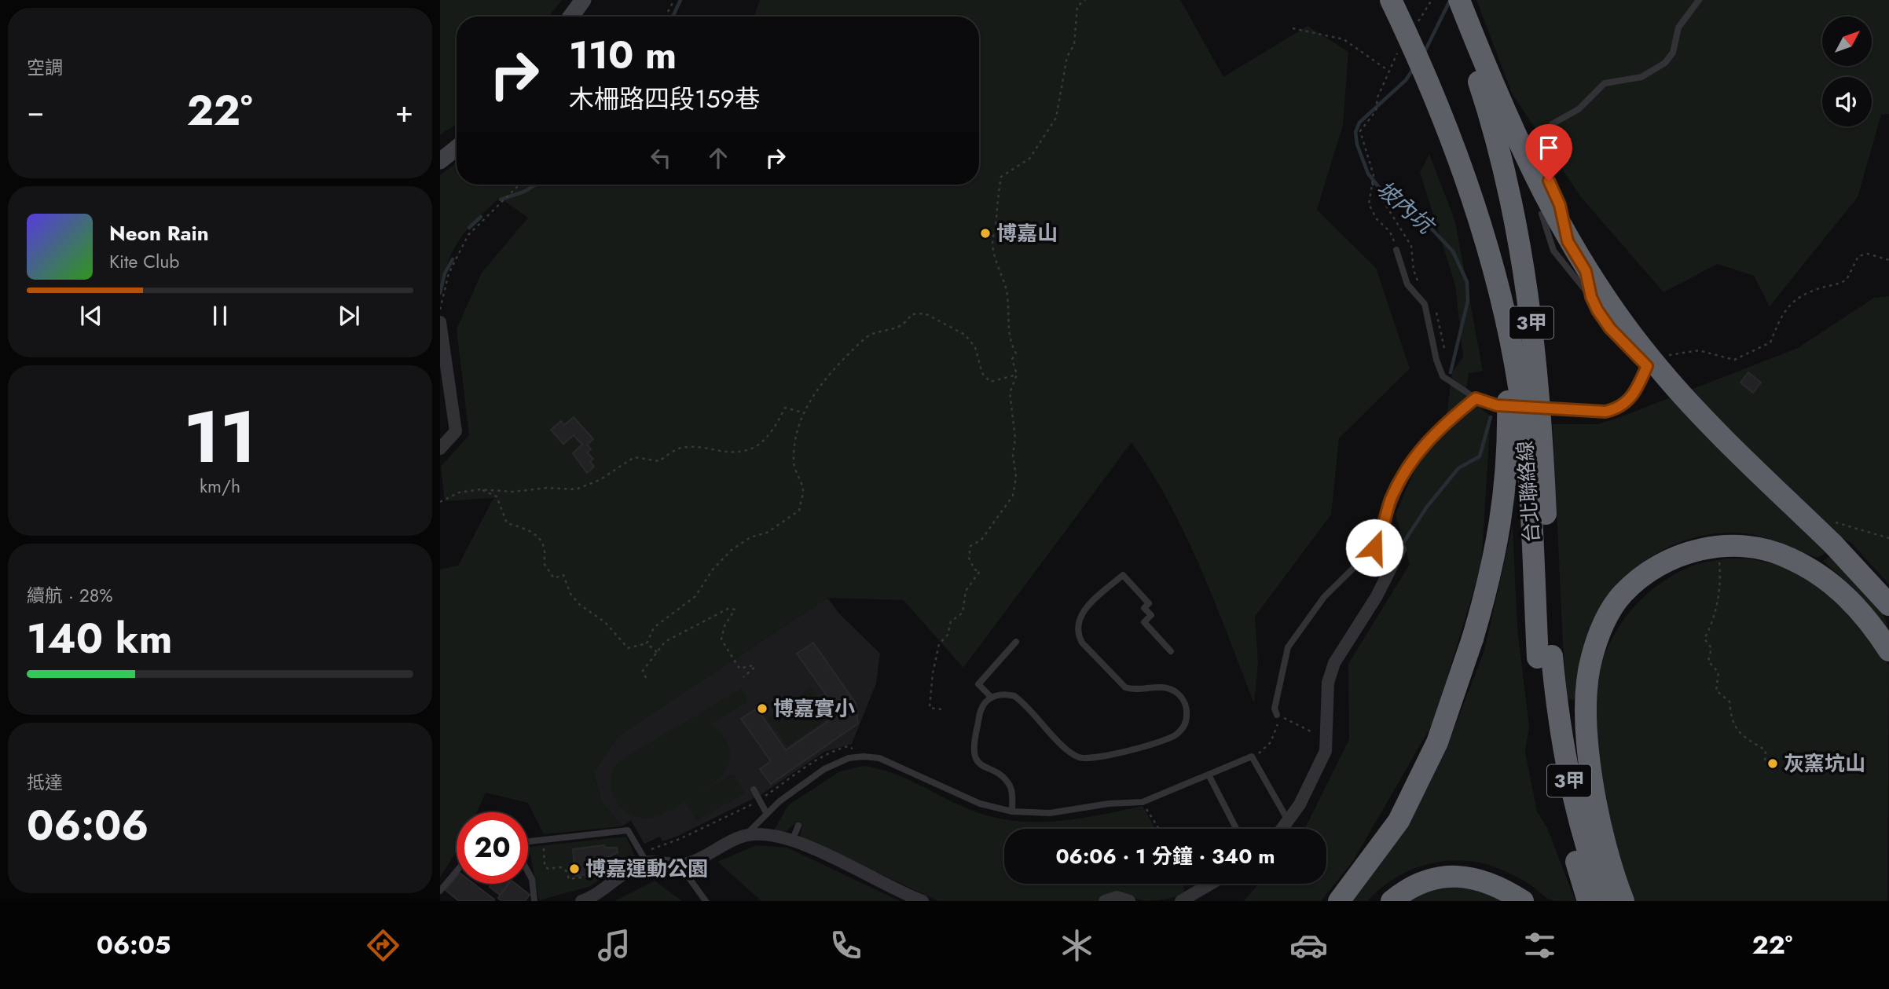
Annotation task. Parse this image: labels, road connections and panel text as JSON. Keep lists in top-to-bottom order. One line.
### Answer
{"streets":{"highway":["3甲","台北聯絡線"]},"water":["坡內坑"],"places":["博嘉山","博嘉實小","灰窯坑山","博嘉運動公園"],"north":"top right","page":{"tile":["空調",["11","km/h"],["續航 · 28%","140 km"],["抵達","06:06"]],"turn":["110 m","木柵路四段159巷"],"heat":["−","22°","+"],"song":["Neon Rain","Kite Club"],"limit":"20","trip":"06:06 · 1 分鐘 · 340 m","tabs":["06:05","22°"]}}
